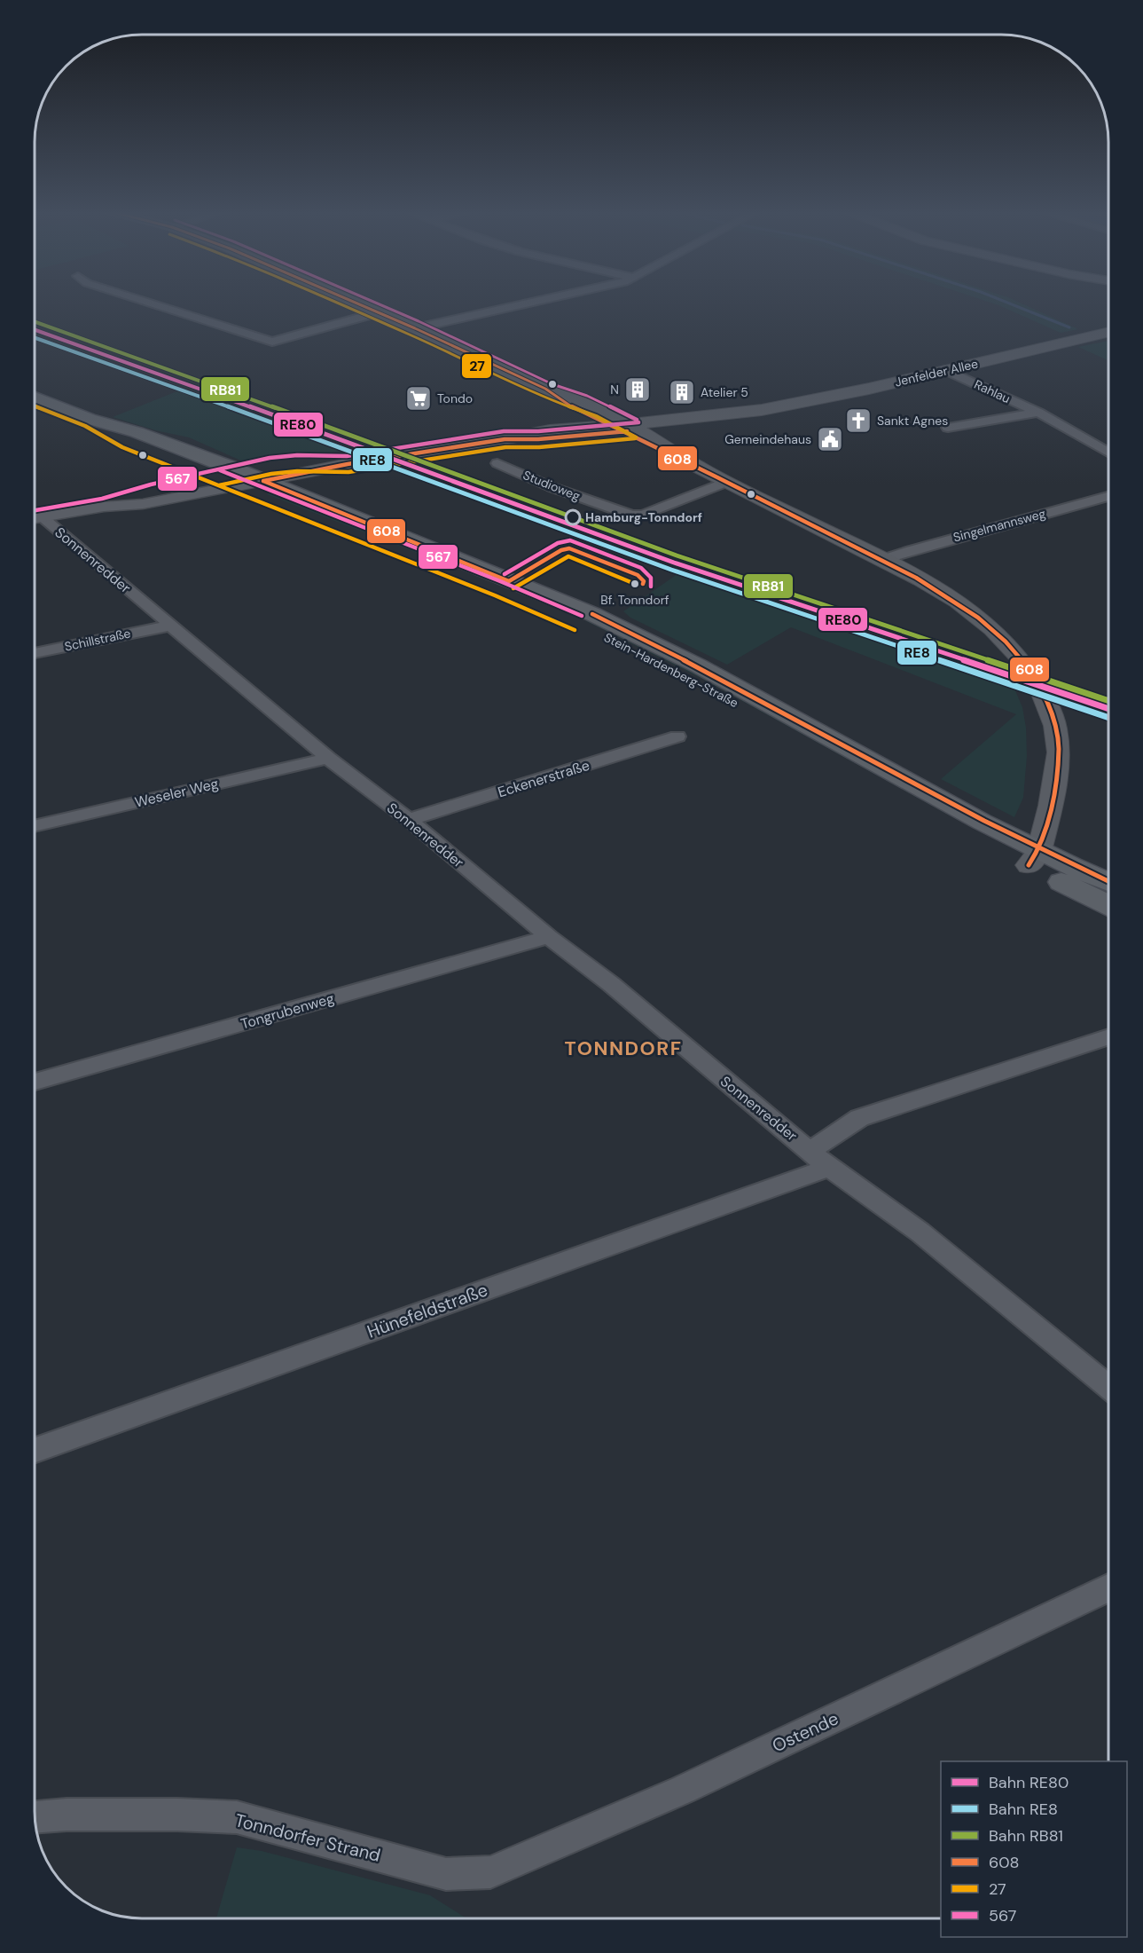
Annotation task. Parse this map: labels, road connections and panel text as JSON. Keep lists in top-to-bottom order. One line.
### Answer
{"streets":{"main road":["Jenfelder Allee","Stein-Hardenberg-Straße"],"street":["Rahlau","Studioweg","Singelmannsweg","Sonnenredder","Schillstraße","Eckenerstraße","Weseler Weg","Tongrubenweg","Hünefeldstraße","Ostende","Tonndorfer Strand"]},"crossings":[["Jenfelder Allee","Rahlau"],["Sonnenredder","Schillstraße"],["Sonnenredder","Eckenerstraße"],["Sonnenredder","Weseler Weg"],["Sonnenredder","Tongrubenweg"],["Sonnenredder","Hünefeldstraße"],["Ostende","Tonndorfer Strand"]],"districts":["TONNDORF"],"places":{"building":["N","Atelier 5"],"supermarket":["Tondo"],"church":["Sankt Agnes"],"public building":["Gemeindehaus"],"other":["Hamburg-Tonndorf","Bf. Tonndorf"]},"lines":["transit line 608","transit line 27","transit line 567","rail line RB81","rail line RE80","rail line RE8"],"legend":["Bahn RE80","Bahn RE8","Bahn RB81","608","27","567"]}
